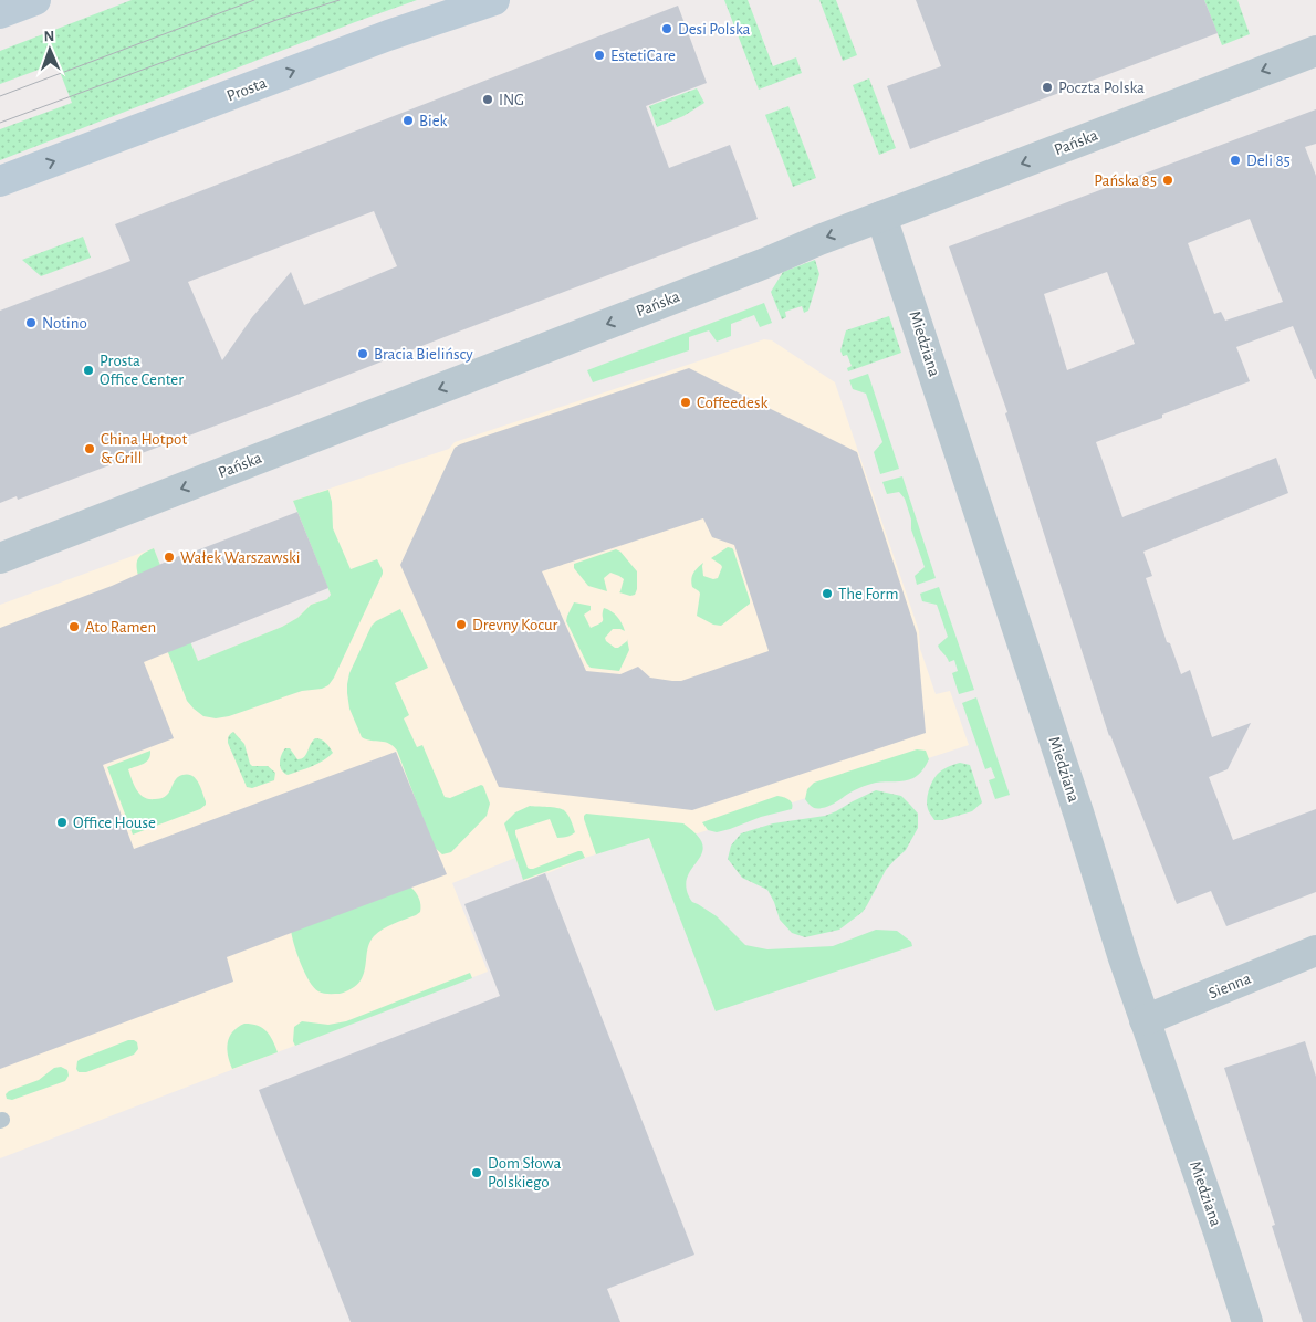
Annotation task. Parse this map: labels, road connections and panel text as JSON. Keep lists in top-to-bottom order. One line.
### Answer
{"streets":{"main road":["Prosta"],"street":["Pańska","Miedziana","Sienna"]},"crossings":[["Pańska","Miedziana"],["Miedziana","Sienna"]],"one_way":["Prosta","Pańska"],"places":["Desi Polska","EstetiCare","Poczta Polska","ING","Biek","Deli 85","Pańska 85","Notino","Bracia Bielińscy","Prosta Office Center","Coffeedesk","China Hotpot & Grill","Wałek Warszawski","The Form","Drevny Kocur","Ato Ramen","Office House","Dom Słowa Polskiego"],"north":"top"}
